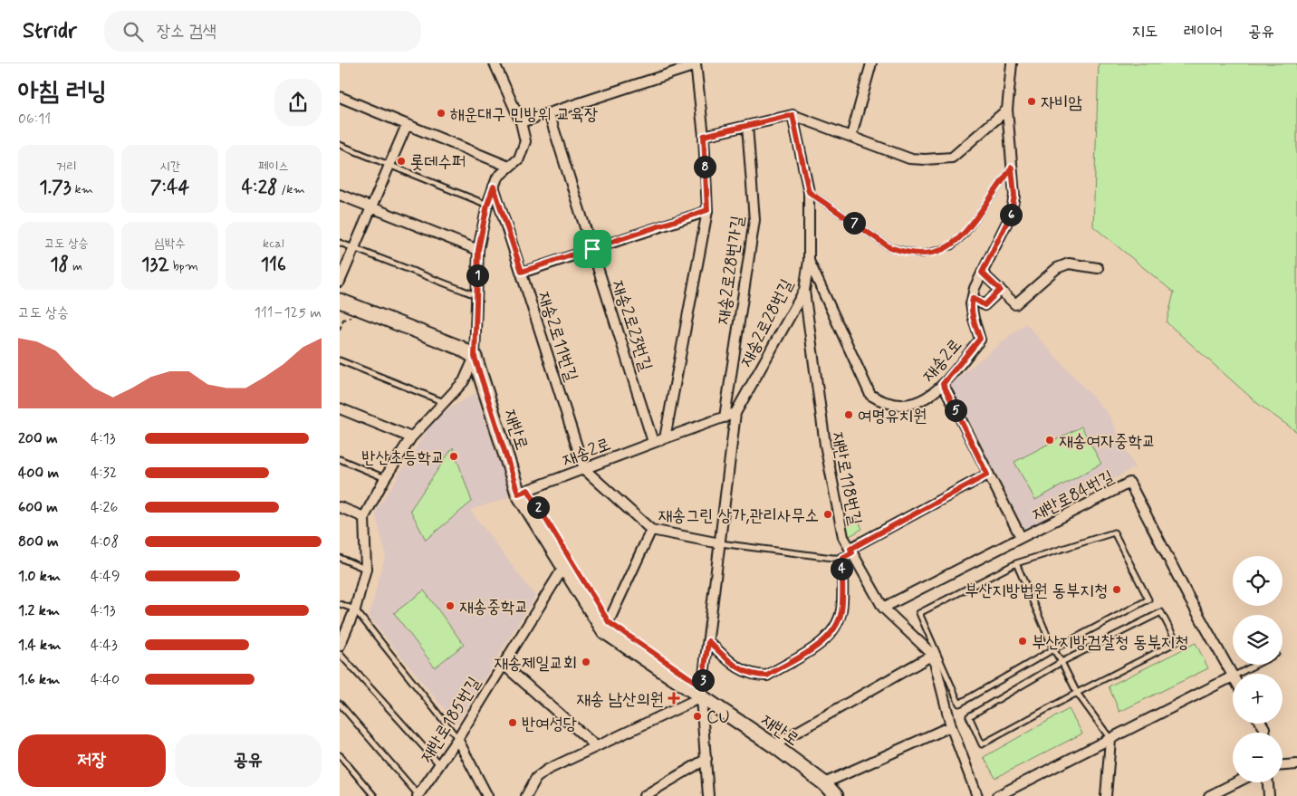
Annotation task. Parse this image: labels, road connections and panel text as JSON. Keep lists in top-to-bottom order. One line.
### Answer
{"streets":{"main road":["재반로"],"street":["재송2로28번가길","재송2로28번길","재송2로23번길","재송2로11번길","재송2로","재반로118번길","재반로84번길","재반로185번길"]},"crossings":[["재송2로28번길","재송2로"],["재송2로28번길","재반로118번길"],["재송2로23번길","재송2로"],["재송2로11번길","재송2로"],["재송2로","재반로"],["재송2로","재반로84번길"],["재반로","재반로185번길"]],"places":{"other":["자비암","해운대구 민방위 교육장","롯데수퍼","여명유치원","재송여자중학교","반산초등학교","재송그린 상가,관리사무소","부산지방법원 동부지청","재송중학교","부산지방검찰청 동부지청","재송제일교회","CU","반여성당"],"health":["재송 남산의원"]},"page":{"header":"Stridr","search":"장소 검색","nav":["지도","레이어","공유"],"heading":["아침 러닝","06:11"],"stats":[["거리","1.73 km"],["시간","7:44"],["페이스","4:28 /km"],["고도 상승","18 m"],["심박수","132 bpm"],["kcal","116"]],"pins":["8","6","7","1","5","2","4","3"],"chart":["고도 상승","111–125 m"],"list":[{"name":"200 m","note":"4:13"},{"name":"400 m","note":"4:32"},{"name":"600 m","note":"4:26"},{"name":"800 m","note":"4:08"},{"name":"1.0 km","note":"4:49"},{"name":"1.2 km","note":"4:13"},{"name":"1.4 km","note":"4:43"},{"name":"1.6 km","note":"4:40"}],"map_buttons":["+","−"],"buttons":["저장","공유"]}}
